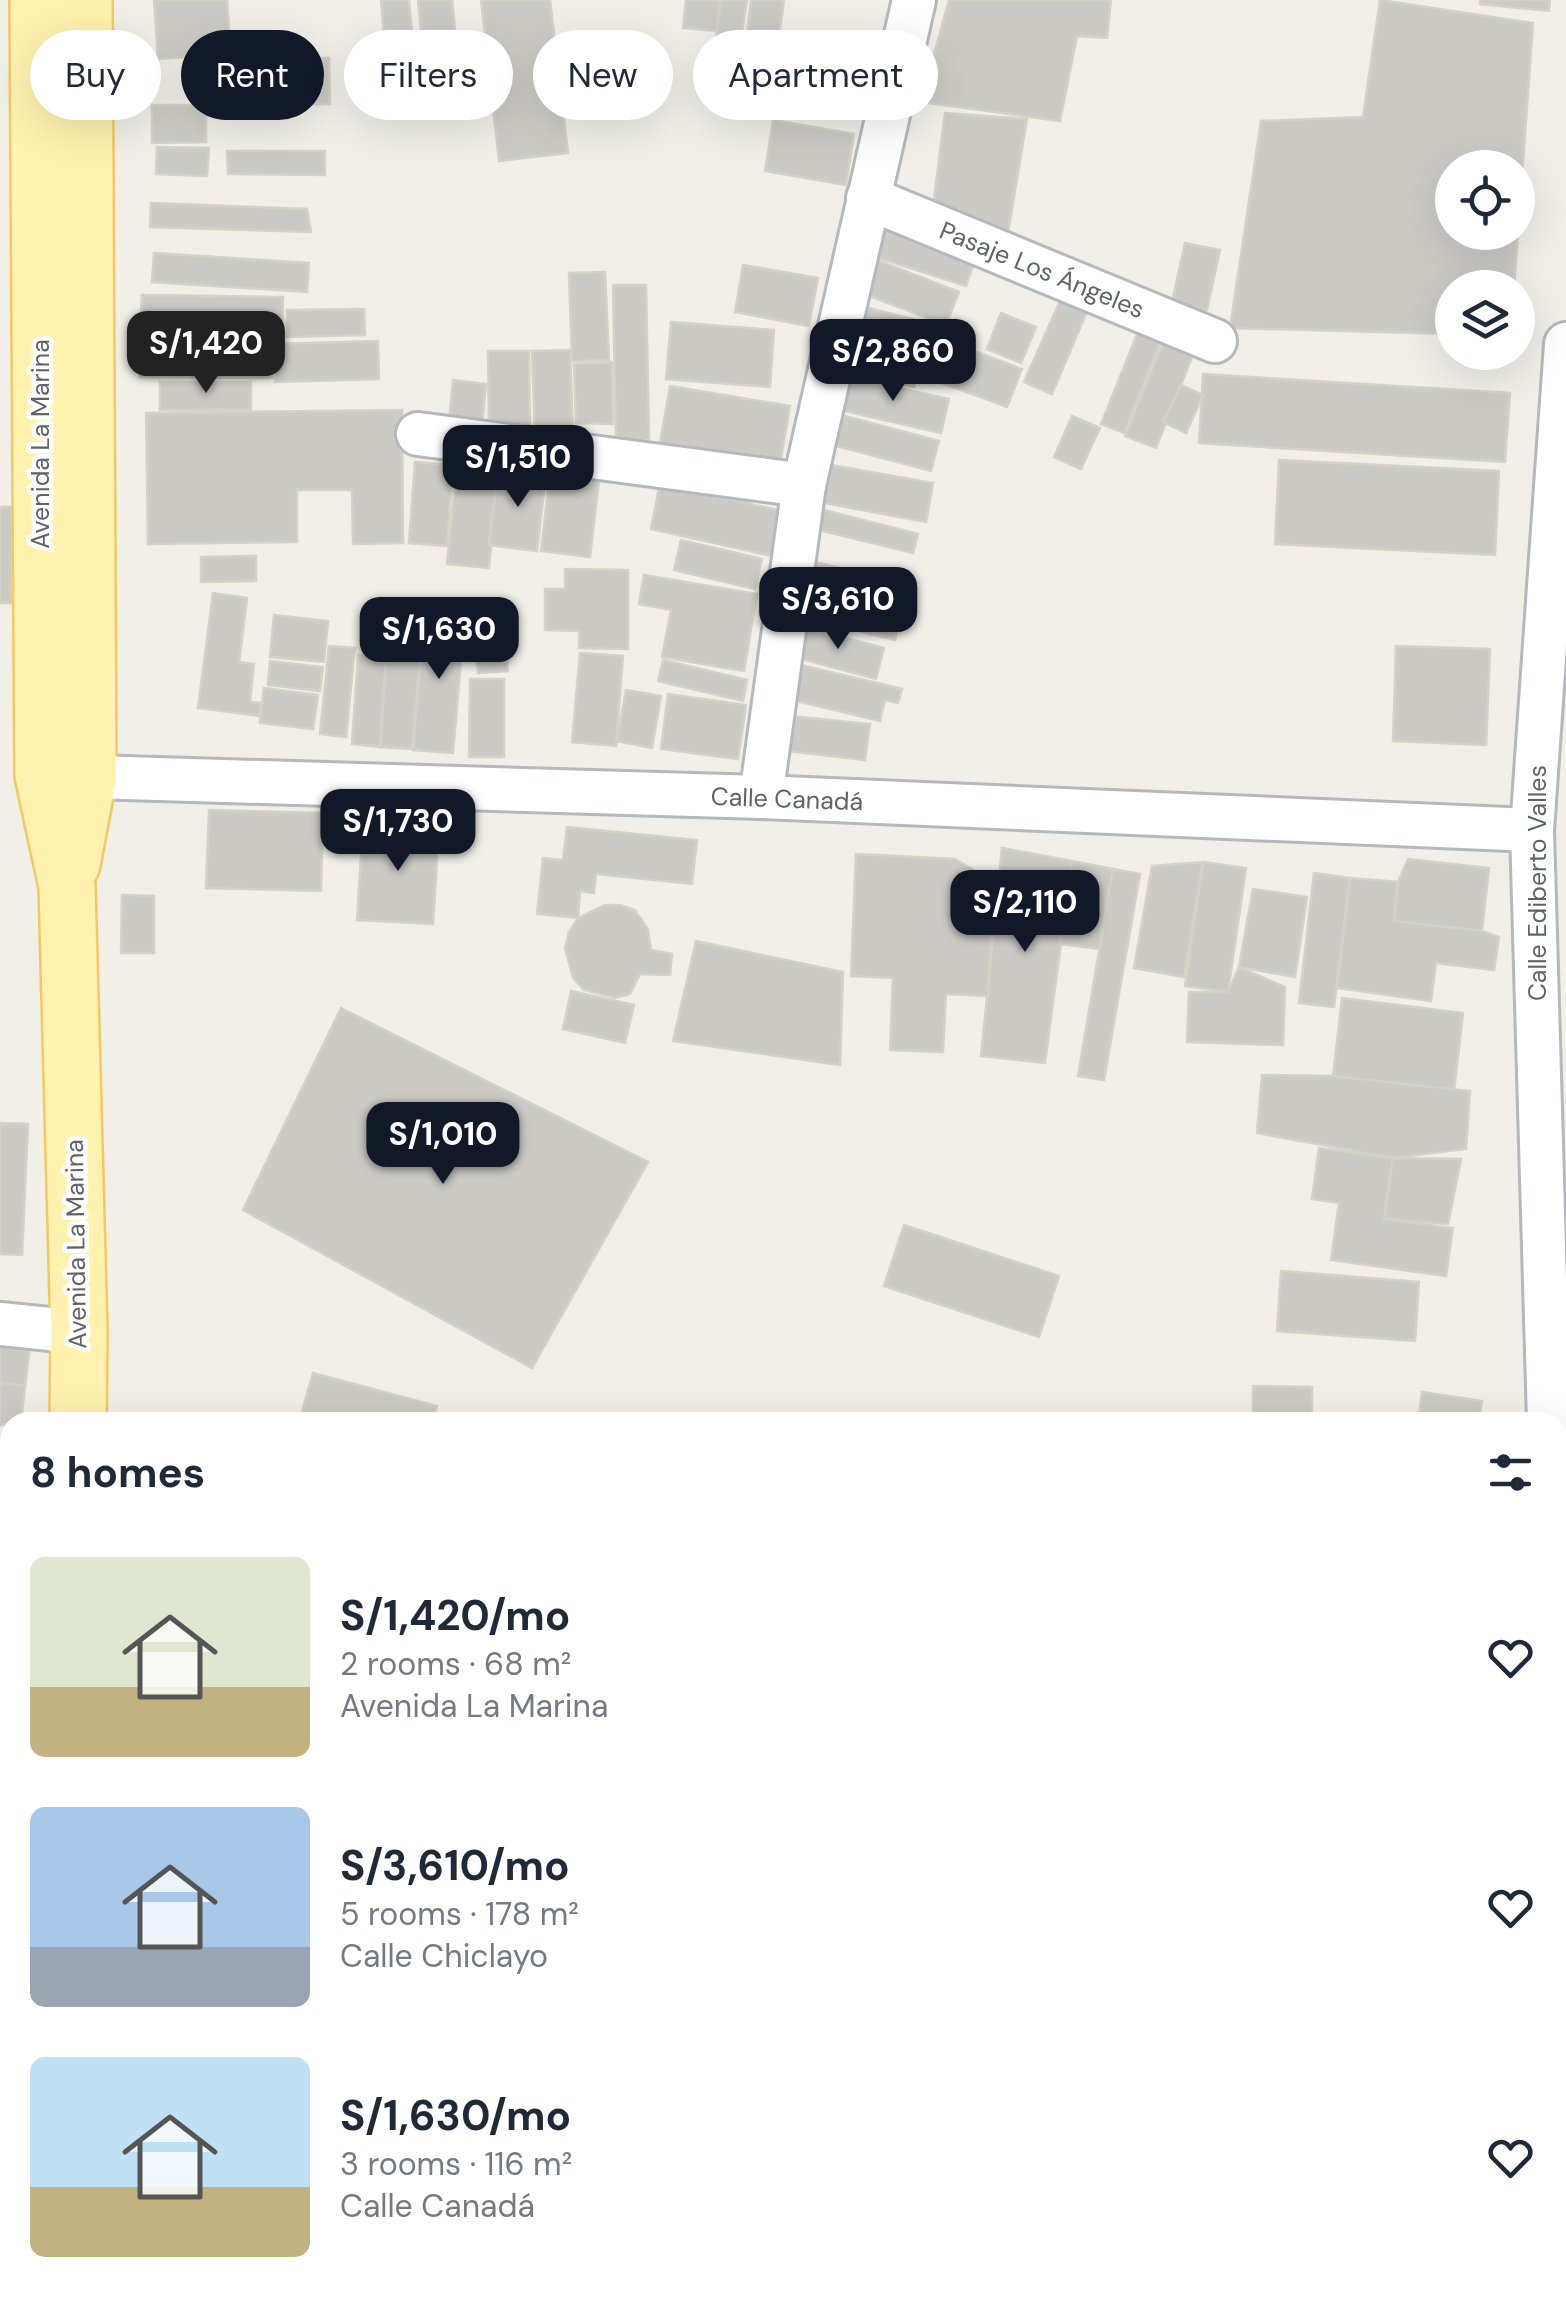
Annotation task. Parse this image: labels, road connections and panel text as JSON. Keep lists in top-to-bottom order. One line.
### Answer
{"streets":{"main road":["Avenida La Marina"],"street":["Pasaje Los Ángeles","Calle Canadá","Calle Ediberto Valles"]},"crossings":[["Avenida La Marina","Calle Canadá"],["Calle Canadá","Calle Ediberto Valles"]],"page":{"chip":["Buy","Rent","Filters","New","Apartment"],"price":["S/1,420","S/2,860","S/1,510","S/3,610","S/1,630","S/1,730","S/2,110","S/1,010"],"heading":"8 homes","list":[{"name":"S/1,420/mo","note":"2 rooms · 68 m² · Avenida La Marina"},{"name":"S/3,610/mo","note":"5 rooms · 178 m² · Calle Chiclayo"},{"name":"S/1,630/mo","note":"3 rooms · 116 m² · Calle Canadá"}]}}
